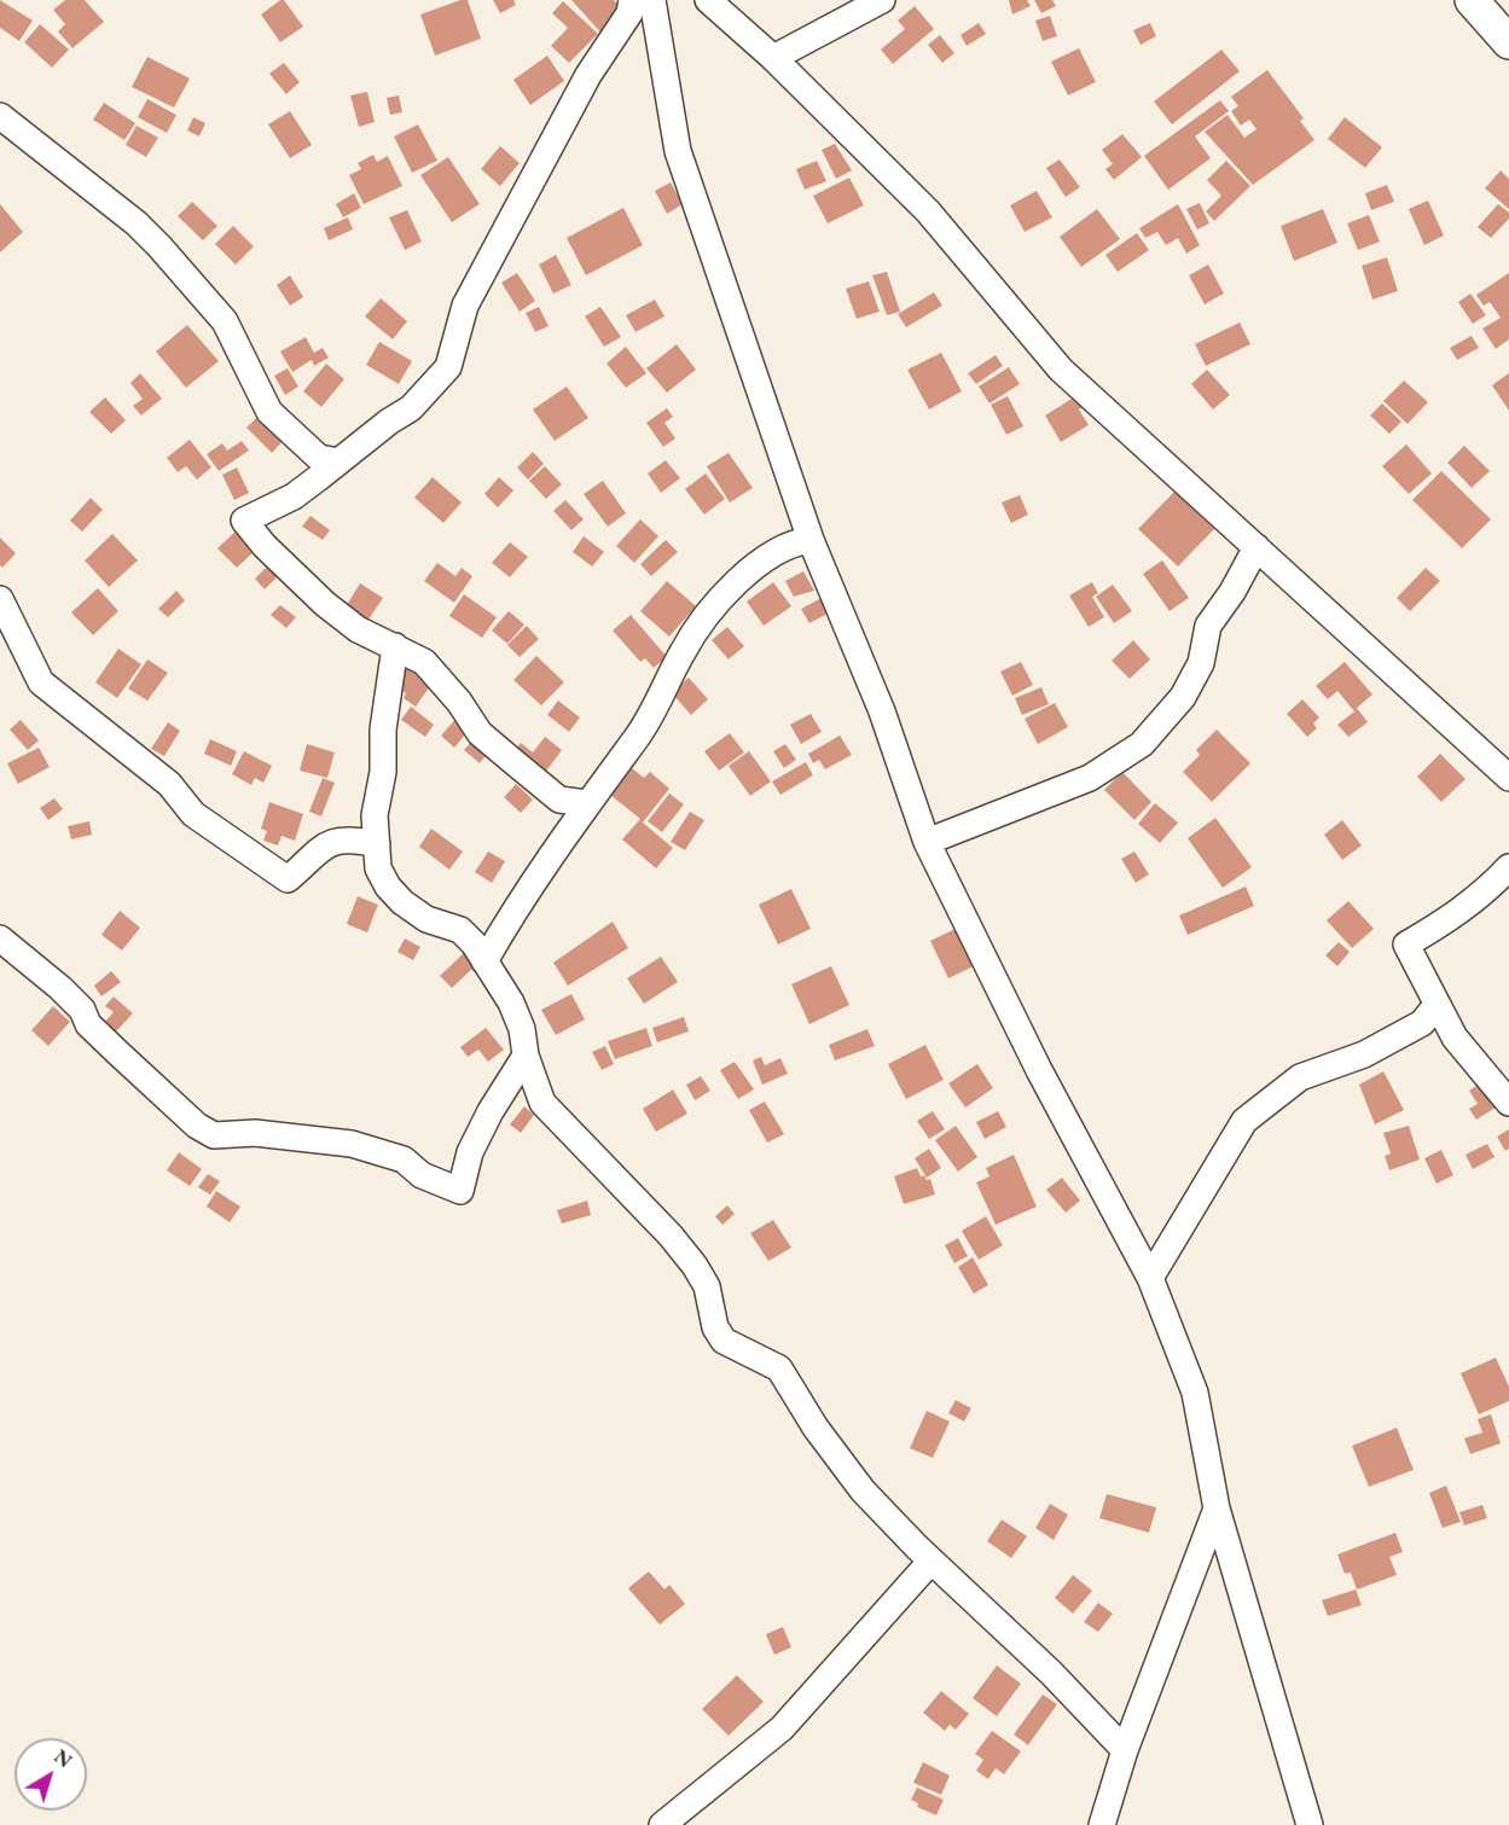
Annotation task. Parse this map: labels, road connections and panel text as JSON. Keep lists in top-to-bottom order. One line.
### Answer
{"north":"top right"}
